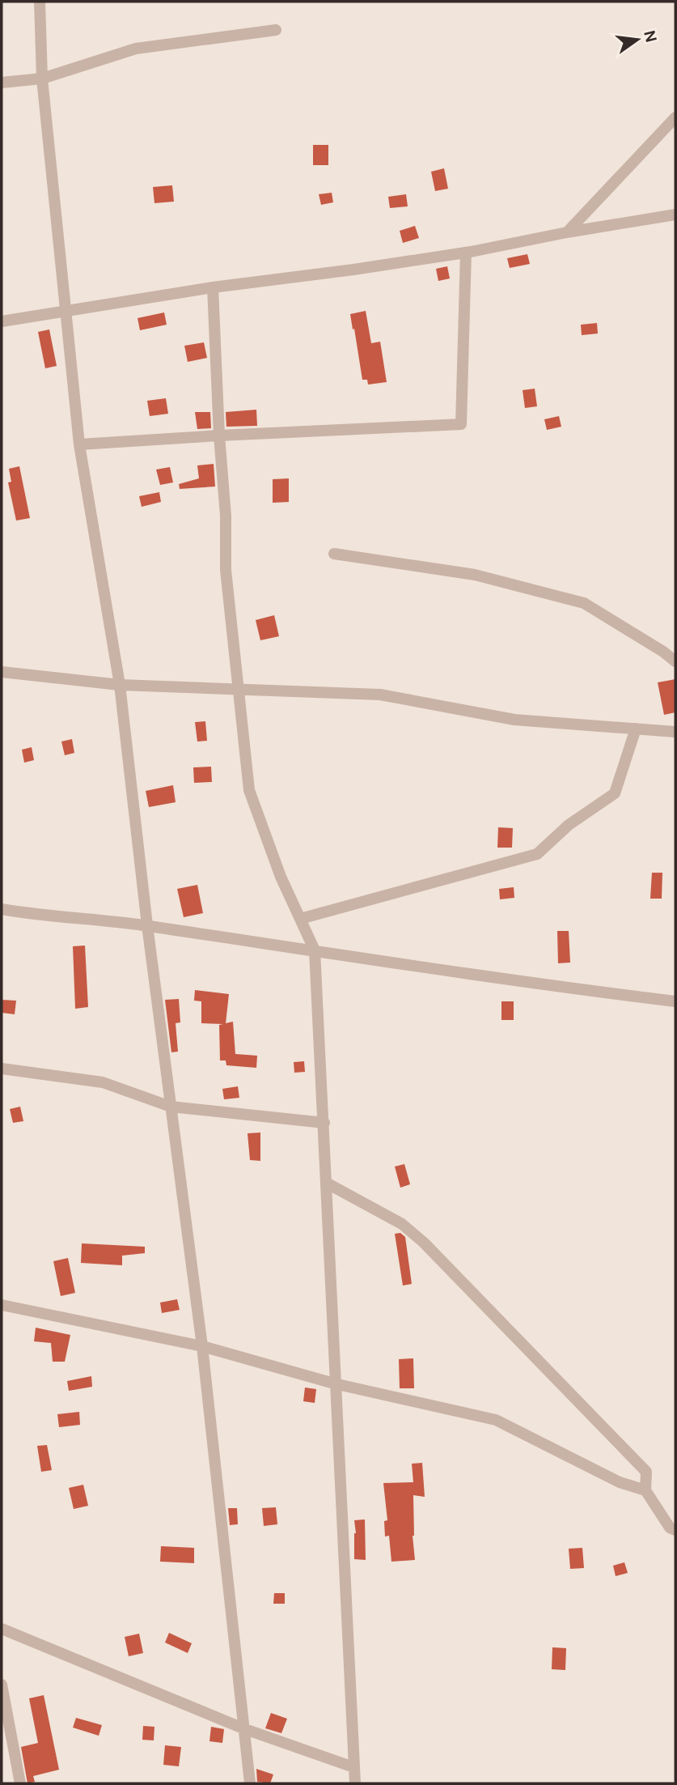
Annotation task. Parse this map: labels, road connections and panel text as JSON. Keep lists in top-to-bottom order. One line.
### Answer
{"north":"right"}
